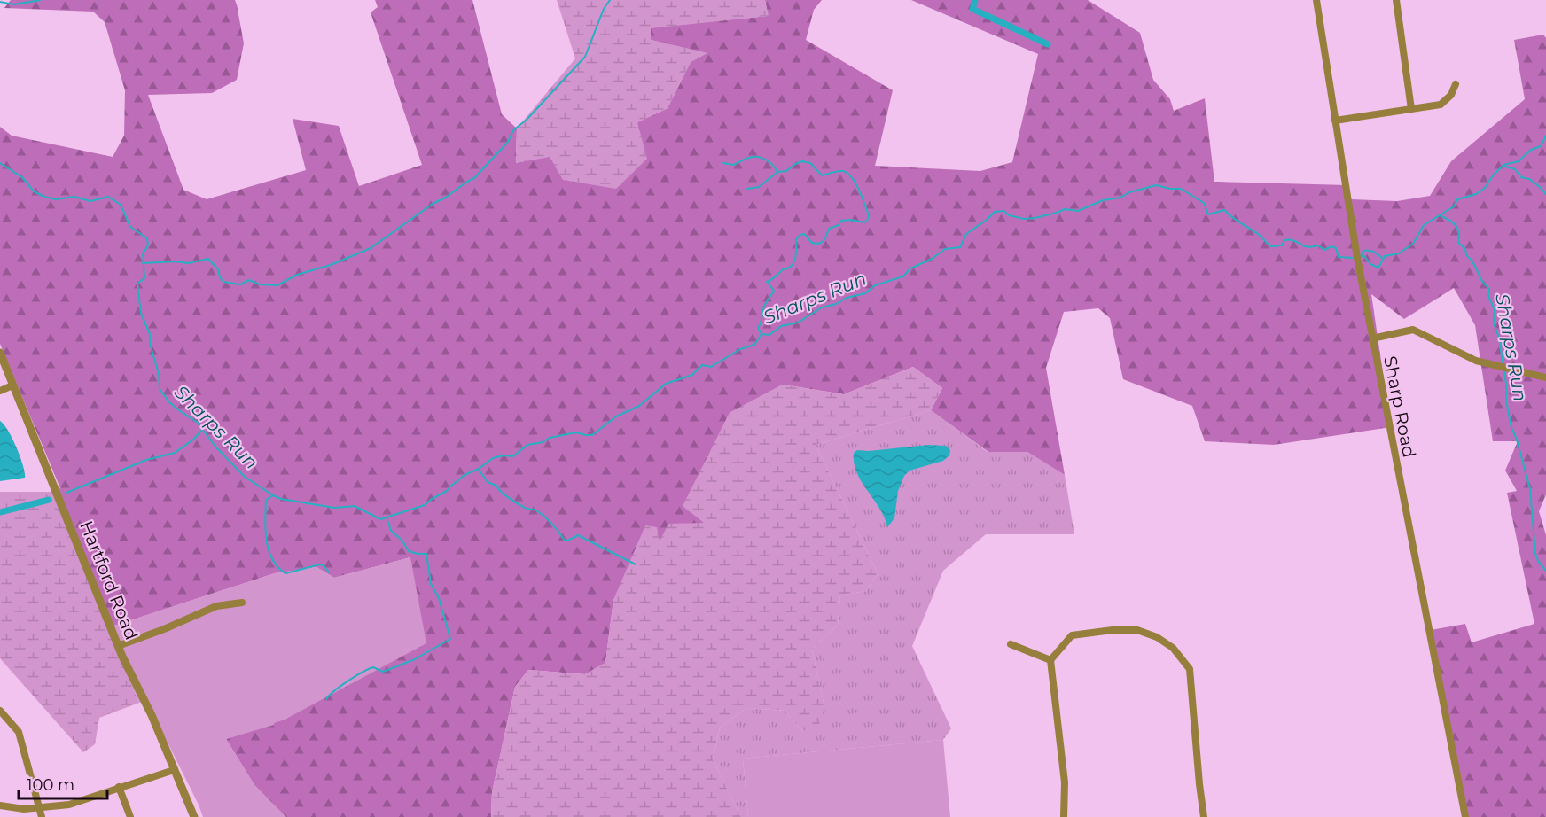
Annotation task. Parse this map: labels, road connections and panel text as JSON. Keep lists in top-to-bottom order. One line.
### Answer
{"streets":{"street":["Sharp Road","Hartford Road"]},"water":["Sharps Run"],"scale_bar":"100 m"}
